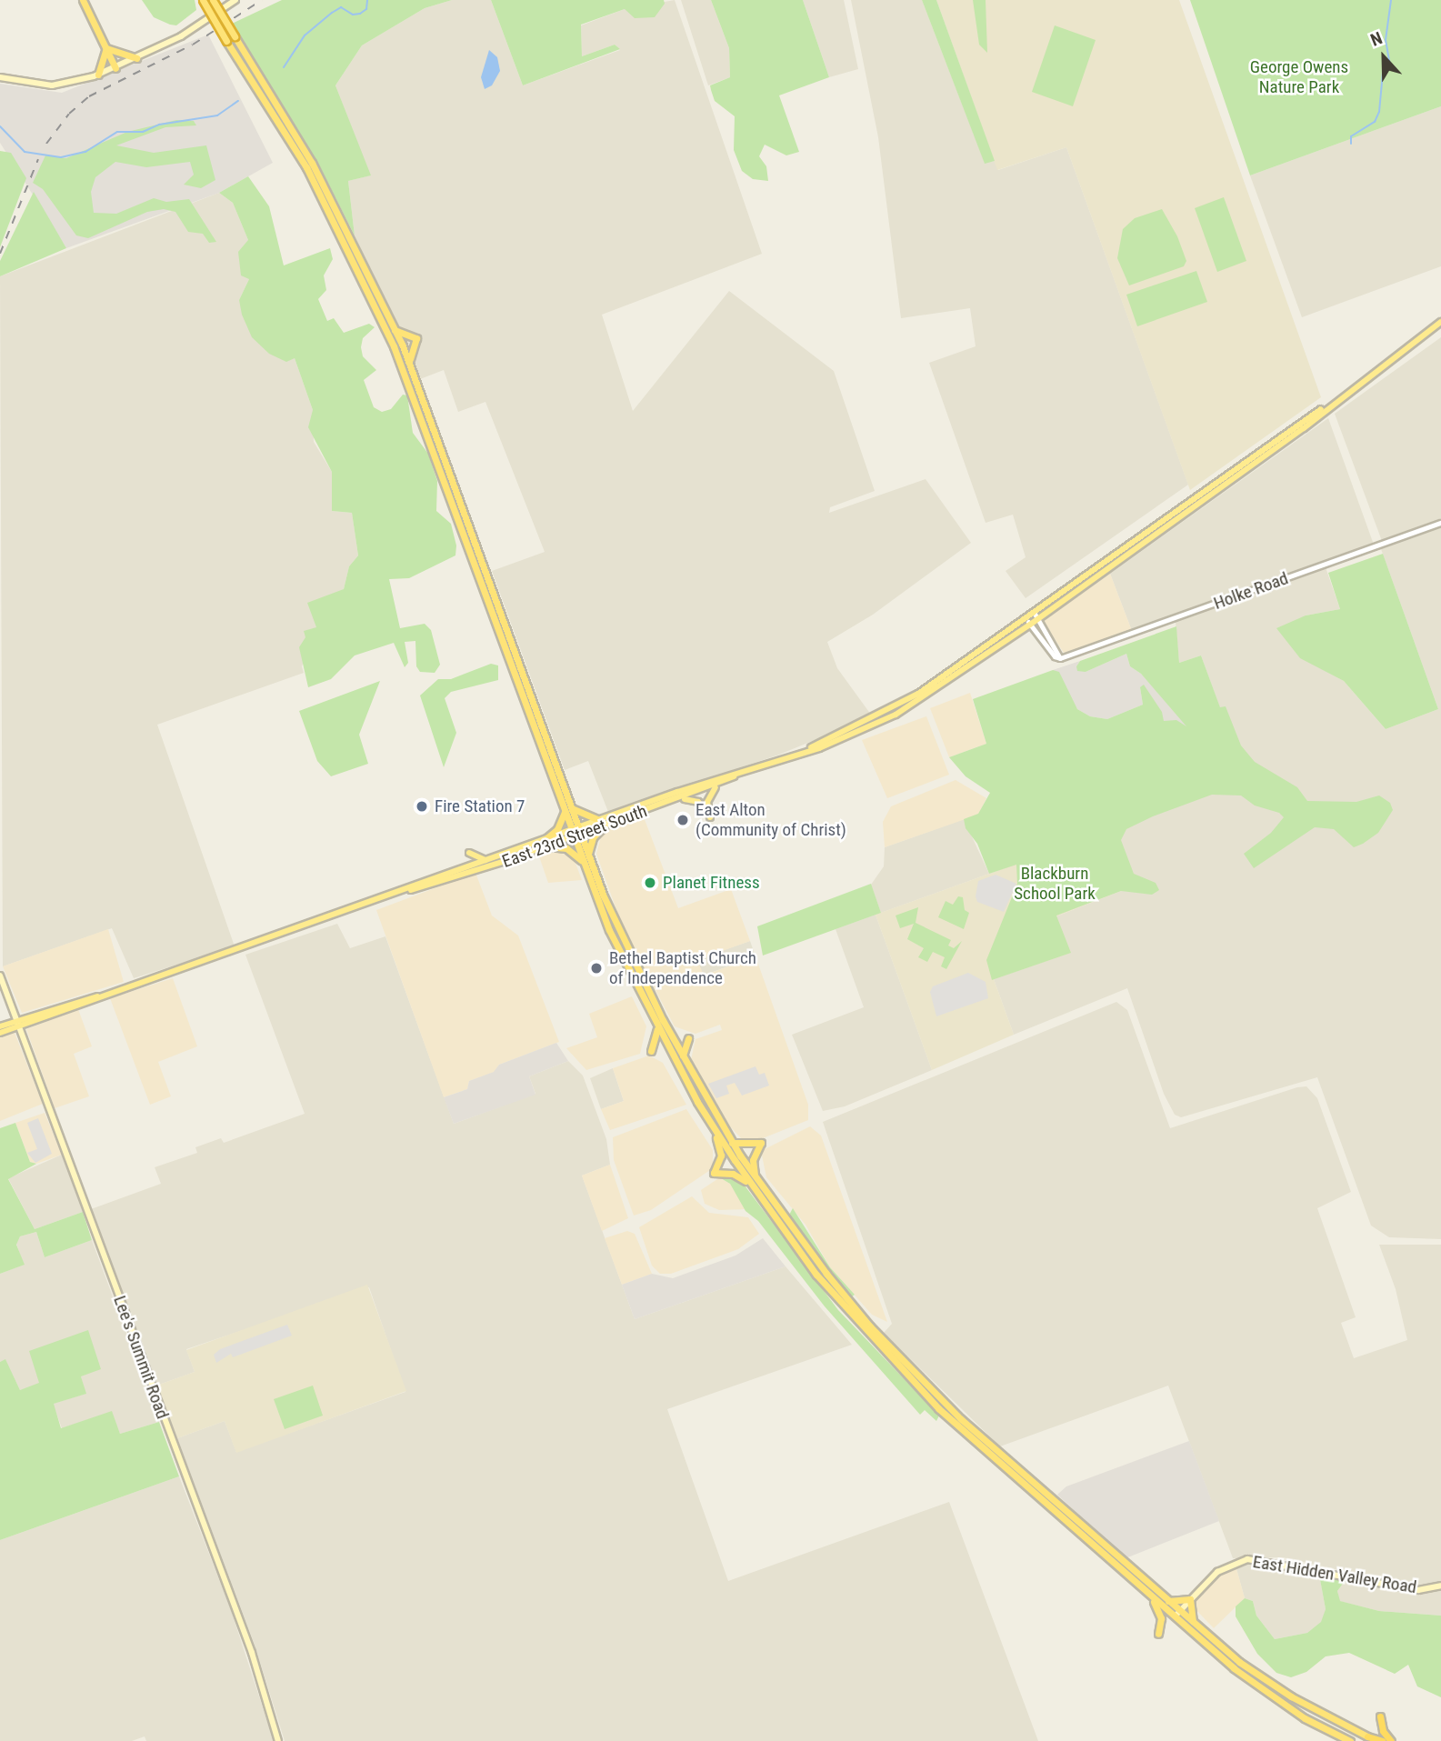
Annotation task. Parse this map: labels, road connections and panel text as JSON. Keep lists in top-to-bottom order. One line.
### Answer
{"streets":{"main road":["East 23rd Street South","Lee's Summit Road","East Hidden Valley Road"],"street":["Holke Road"]},"crossings":[["East 23rd Street South","Lee's Summit Road"]],"parks":["George Owens Nature Park","Blackburn School Park"],"places":["Fire Station 7","East Alton (Community of Christ)","Planet Fitness","Bethel Baptist Church of Independence"],"north":"top"}
